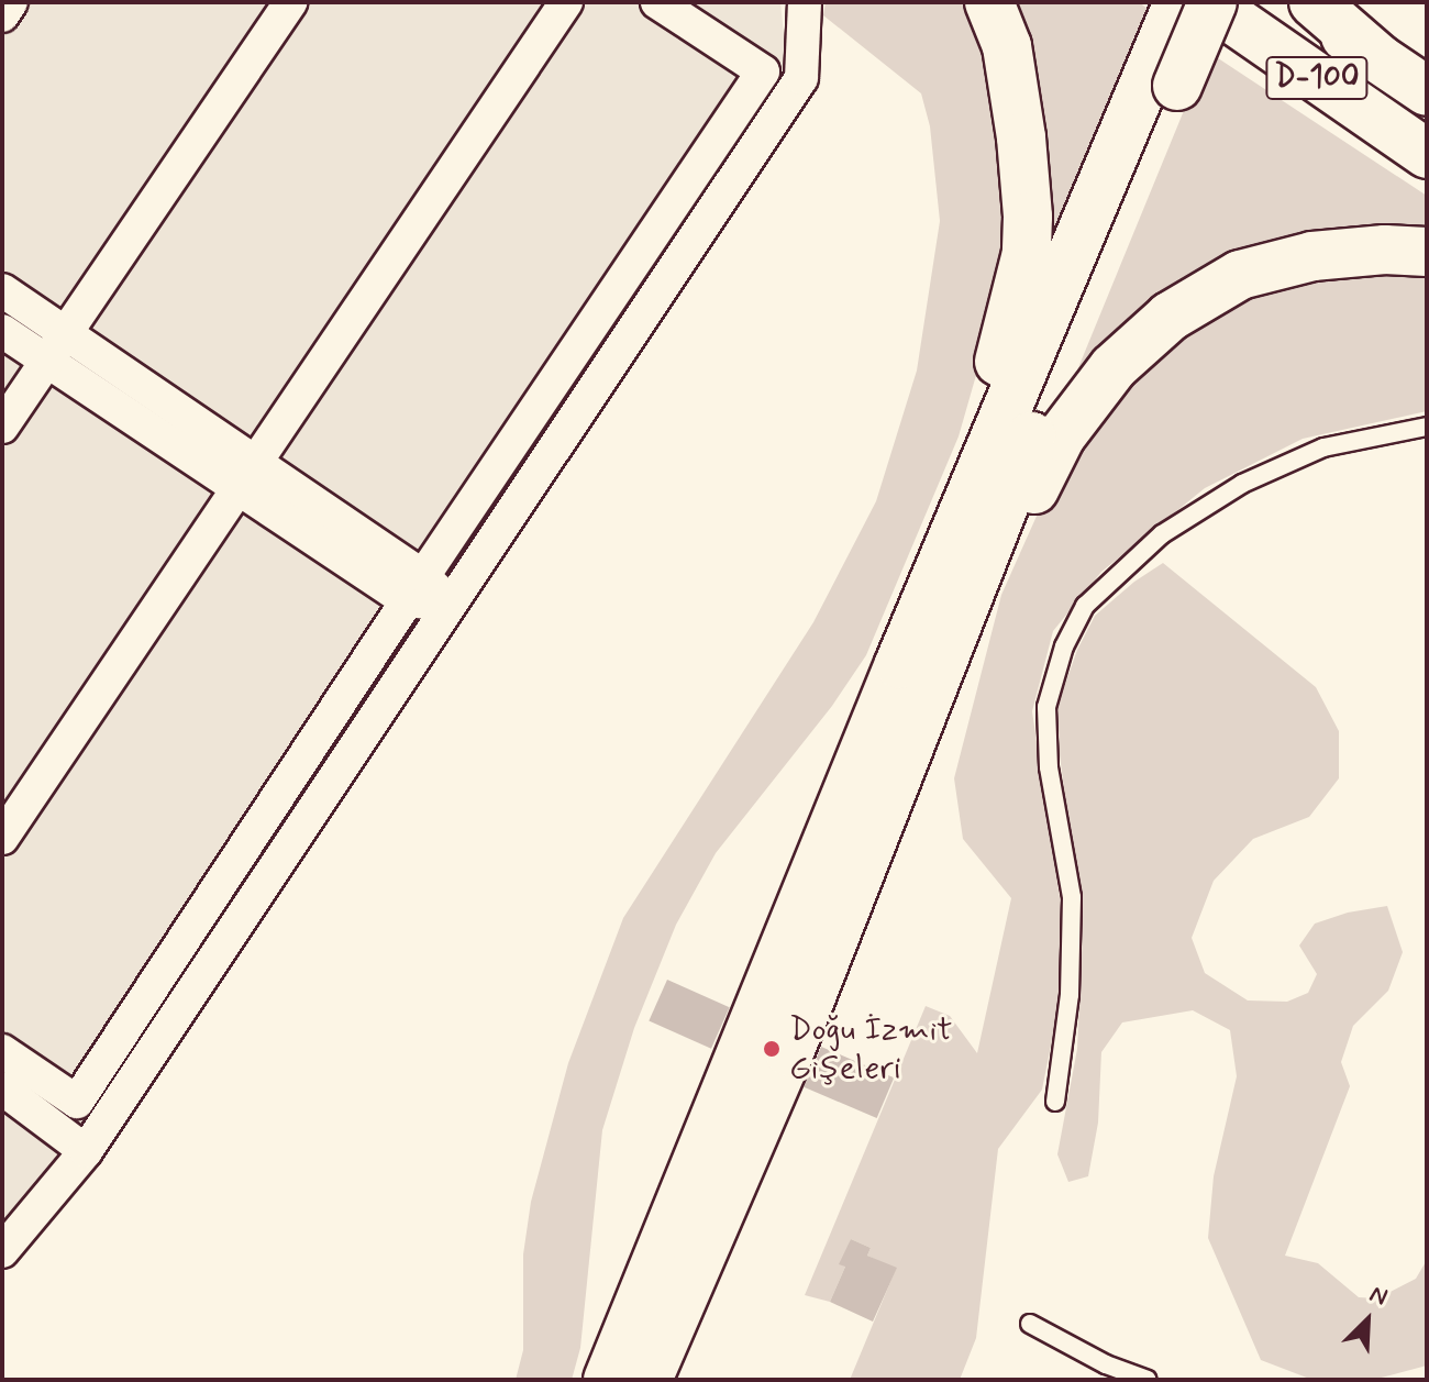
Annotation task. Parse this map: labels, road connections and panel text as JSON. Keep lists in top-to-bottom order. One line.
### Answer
{"streets":{"highway":["D-100"]},"places":["Doğu İzmit Gişeleri"],"north":"top right"}
